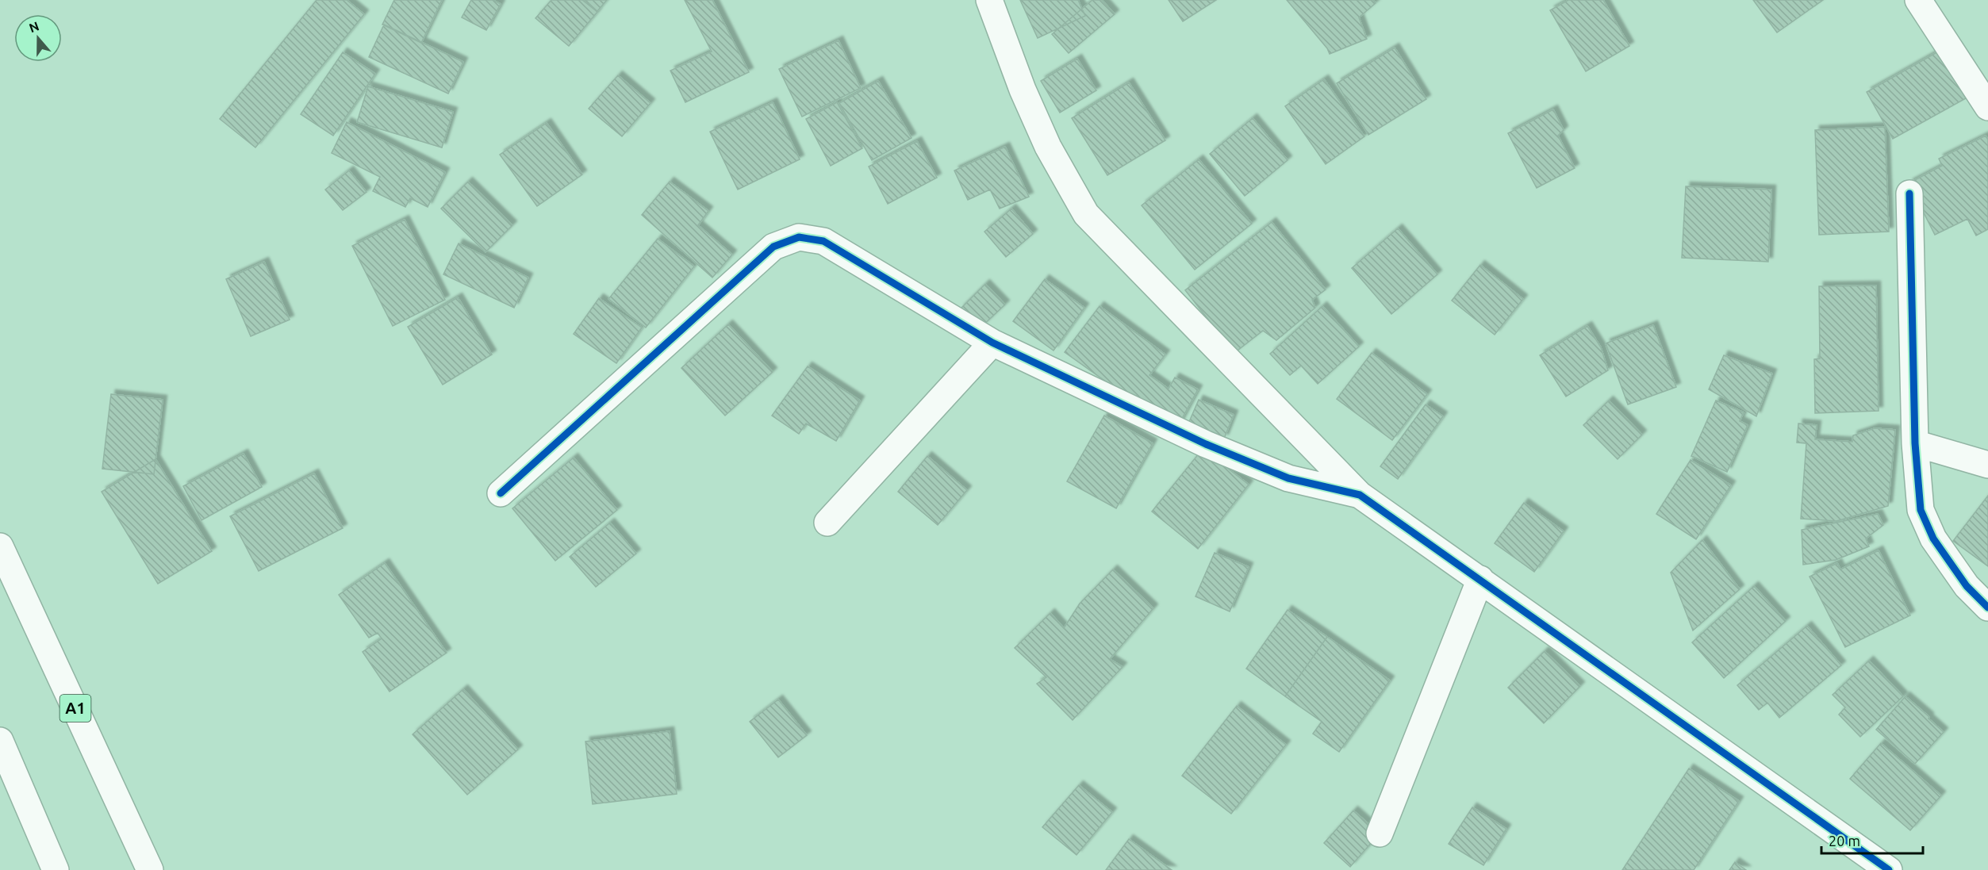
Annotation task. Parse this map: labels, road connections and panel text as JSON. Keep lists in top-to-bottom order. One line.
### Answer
{"streets":{"main road":["A1"]},"scale_bar":"20 m","north":"top"}
